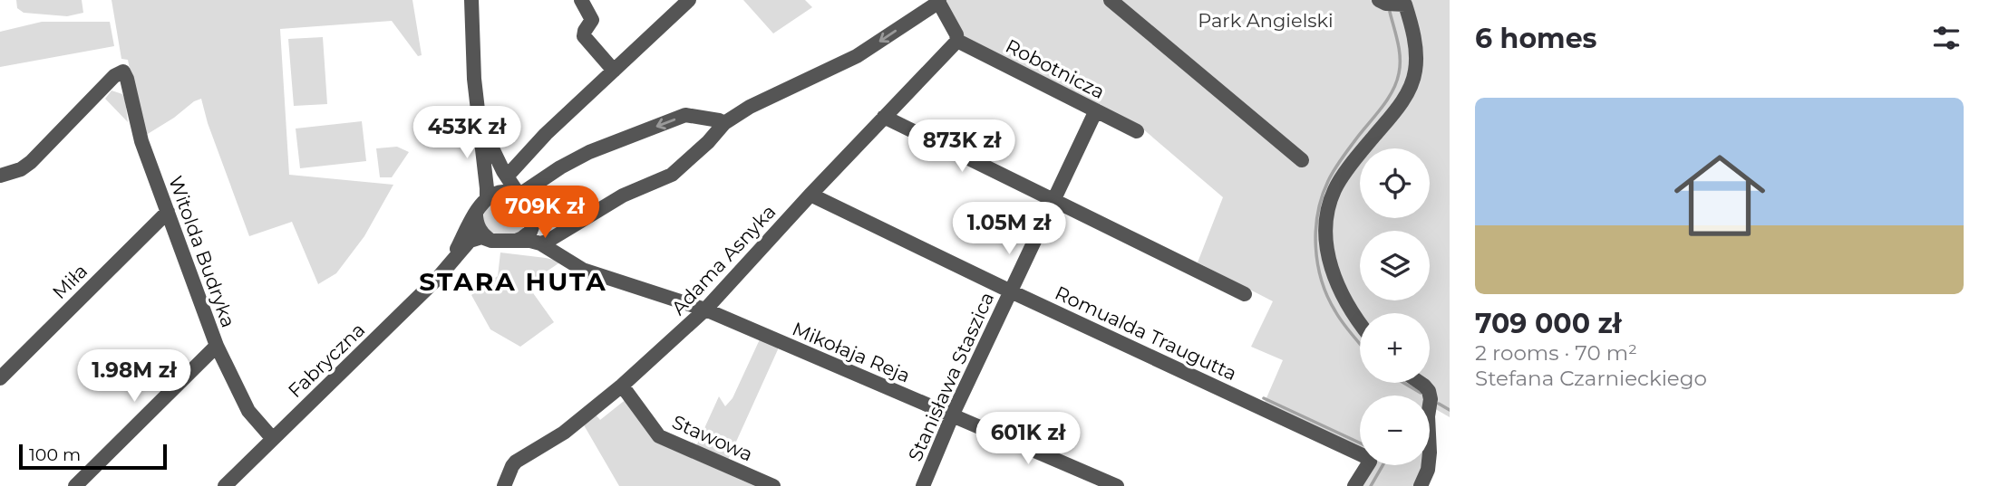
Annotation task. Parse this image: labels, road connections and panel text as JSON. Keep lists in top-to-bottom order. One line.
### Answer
{"streets":{"street":["Robotnicza","Witolda Budryka","Adama Asnyka","Miła","Romualda Traugutta","Mikołaja Reja","Fabryczna","Stanisława Staszica","Stawowa"]},"crossings":[["Robotnicza","Adama Asnyka"],["Robotnicza","Stanisława Staszica"],["Witolda Budryka","Miła"],["Witolda Budryka","Fabryczna"],["Adama Asnyka","Romualda Traugutta"],["Adama Asnyka","Mikołaja Reja"],["Adama Asnyka","Stawowa"],["Romualda Traugutta","Stanisława Staszica"],["Mikołaja Reja","Stanisława Staszica"]],"districts":["STARA HUTA"],"parks":["Park Angielski"],"scale_bar":"100 m","page":{"heading":"6 homes","list":[{"name":"709 000 zł","note":"2 rooms · 70 m² · Stefana Czarnieckiego"}],"price":["453K zł","873K zł","709K zł","1.05M zł","1.98M zł","601K zł"],"map_buttons":["+","−"],"scale":"100 m"}}
